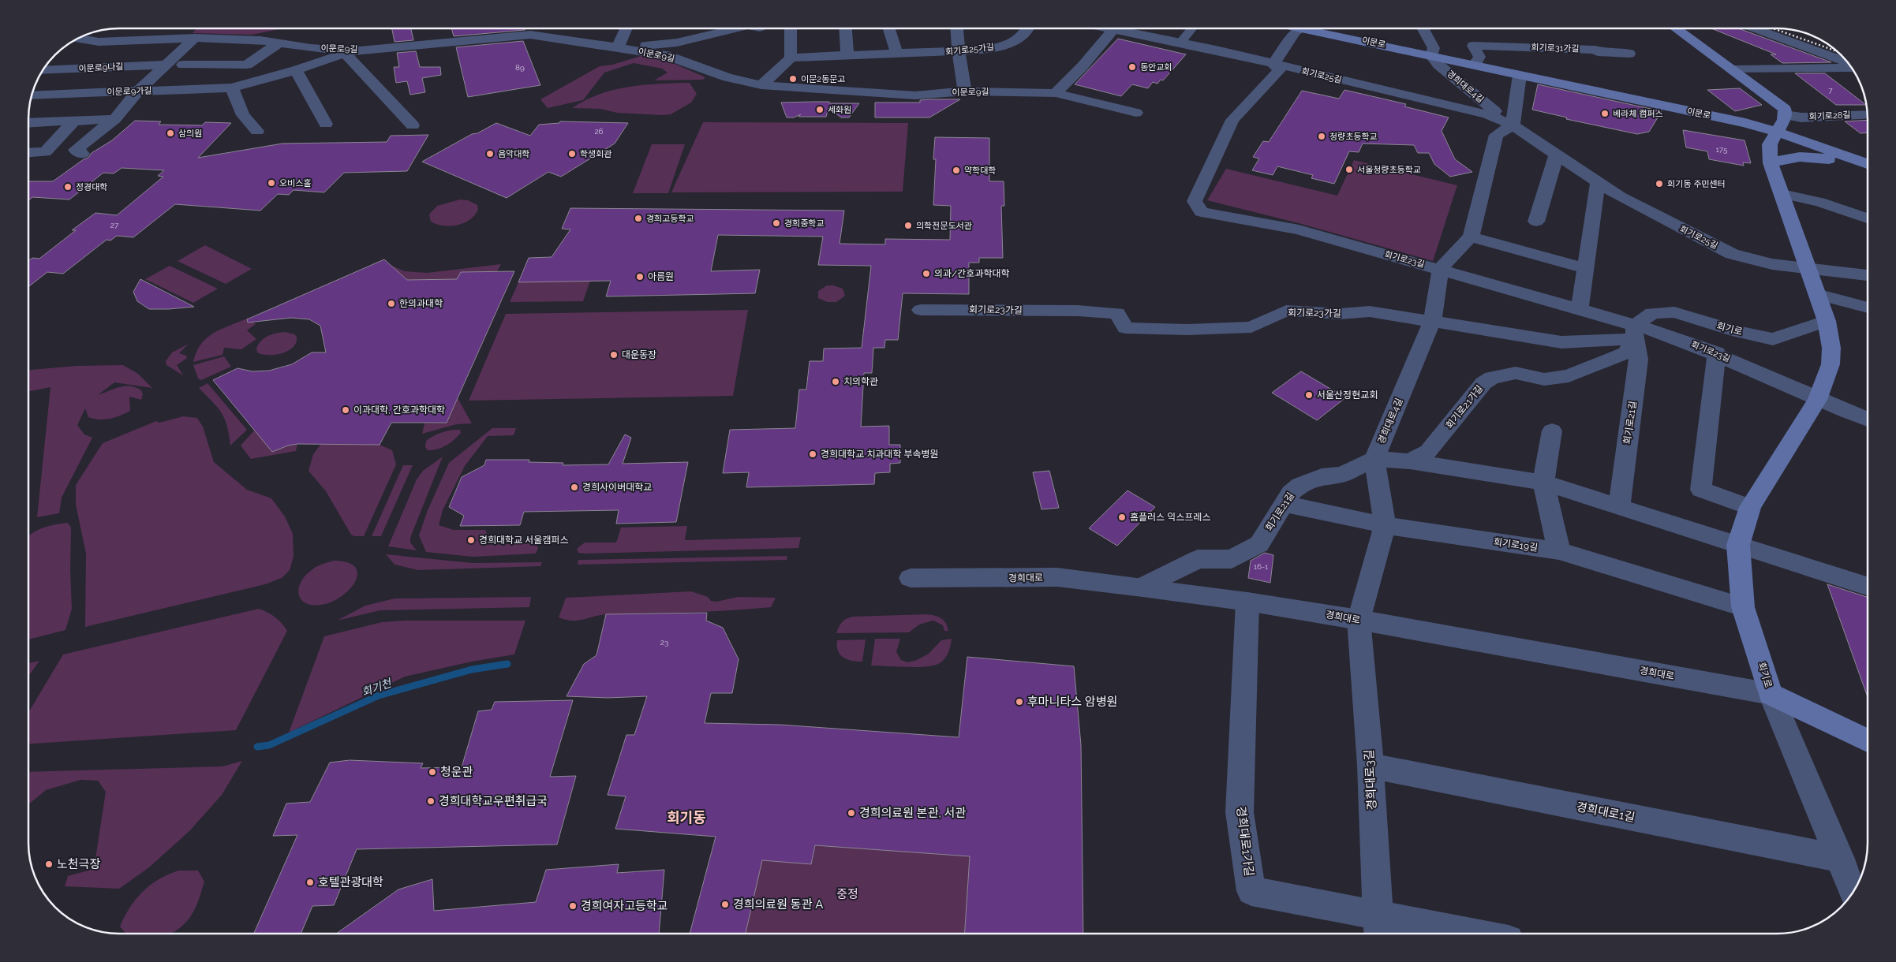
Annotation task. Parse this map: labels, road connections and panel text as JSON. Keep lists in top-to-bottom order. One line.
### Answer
{"streets":{"main road":["이문로","회기로"],"street":["회기로31가길","이문로9길","회기로25가길","이문로9나길","회기로25길","경희대로4길","이문로9가길","회기로28길","회기로23길","회기로23가길","회기로21가길","회기로21길","회기로19길","경희대로","경희대로3길","경희대로1길","경희대로1가길"]},"crossings":[["이문로","경희대로4길"],["이문로","회기로"],["이문로9길","이문로9가길"],["회기로25길","경희대로4길"],["회기로25길","회기로23길"],["회기로25길","회기로"],["경희대로4길","회기로23길"],["경희대로4길","회기로23가길"],["경희대로4길","회기로21길"],["회기로28길","회기로"],["회기로23길","회기로23가길"],["회기로23길","회기로"],["회기로23길","회기로21가길"],["회기로23길","회기로21길"],["회기로23가길","회기로"],["회기로23가길","회기로21가길"],["회기로23가길","회기로21길"],["회기로","회기로21가길"],["회기로","회기로21길"],["회기로","회기로19길"],["회기로","경희대로"],["회기로21가길","회기로21길"],["회기로21길","회기로19길"],["회기로21길","경희대로"],["경희대로","경희대로3길"],["경희대로","경희대로1가길"],["경희대로3길","경희대로1길"],["경희대로3길","경희대로1가길"]],"districts":["회기동"],"water":["회기천"],"parks":["중정"],"places":["동안교회","이문2동문고","세화원","베라체 캠퍼스","삼의원","청량초등학교","음악대학","학생회관","서울청량초등학교","약학대학","오비스홀","회기동 주민센터","정경대학","경희고등학교","경희중학교","의학전문도서관","의과/간호과학대학","아름원","한의과대학","대운동장","치의학관","서울산정현교회","이과대학, 간호과학대학","경희대학교 치과대학 부속병원","경희사이버대학교","홈플러스 익스프레스","경희대학교 서울캠퍼스","후마니타스 암병원","청운관","경희대학교우편취급국","경희의료원 본관, 서관","노천극장","호텔관광대학","경희의료원 동관 A","경희여자고등학교"],"house_numbers":["89","7","26","175","27","16-1","23"]}
